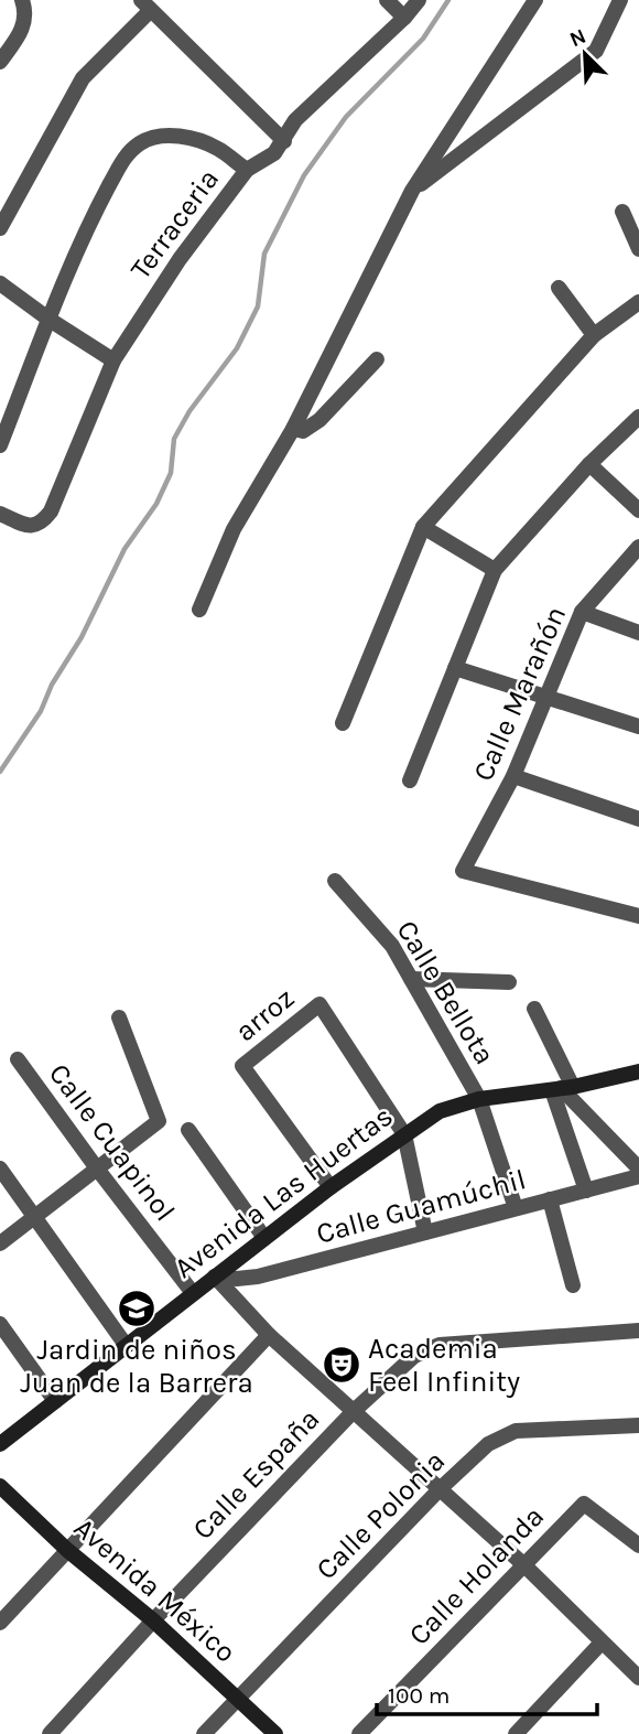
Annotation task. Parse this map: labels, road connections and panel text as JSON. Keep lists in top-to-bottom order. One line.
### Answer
{"streets":{"street":["Terraceria","Calle Marañón","Calle Bellota","arroz","Calle Cuapinol","Avenida Las Huertas","Calle Guamúchil","Calle España","Calle Polonia","Calle Holanda","Avenida México"]},"crossings":[["Calle Bellota","Avenida Las Huertas"],["Calle Bellota","Calle Guamúchil"],["arroz","Avenida Las Huertas"],["Calle Cuapinol","Avenida Las Huertas"],["Avenida Las Huertas","Calle Guamúchil"],["Calle España","Avenida México"],["Calle Polonia","Avenida México"]],"places":{"school or university":["Jardin de niños Juan de la Barrera"],"theatre":["Academia Feel Infinity"]},"scale_bar":"100 m","north":"top left"}
